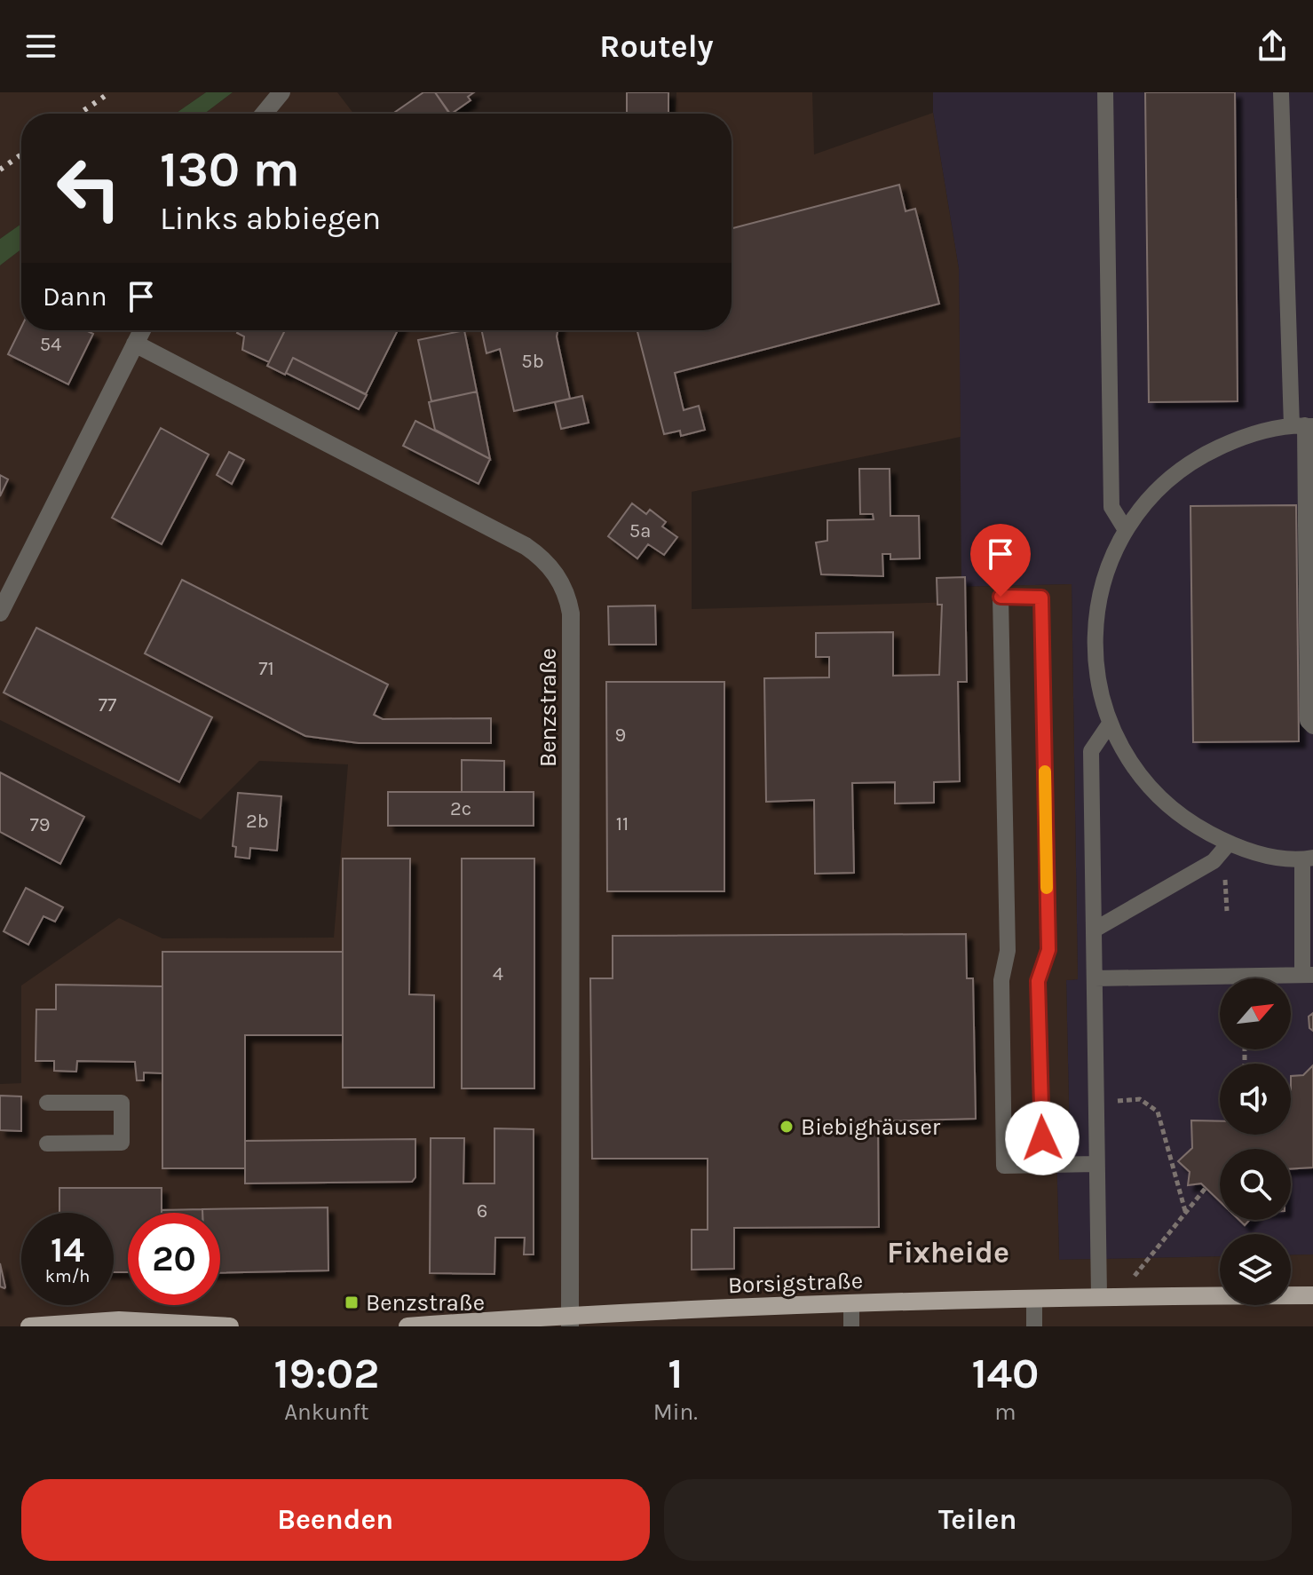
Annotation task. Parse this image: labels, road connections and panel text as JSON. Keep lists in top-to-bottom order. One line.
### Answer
{"streets":{"main road":["Borsigstraße"],"street":["Benzstraße"]},"crossings":[["Benzstraße","Borsigstraße"]],"districts":["Fixheide"],"places":{"other":["Biebighäuser"],"transit":["Benzstraße"]},"house_numbers":["54","5b","5a","71","77","9","2c","2b","11","79","4","6"],"north":"top right","page":{"header":"Routely","turn":["130 m","Links abbiegen"],"then":"Dann","speed":"14 km/h","limit":"20","eta":["19:02","Ankunft","1","Min.","140","m"],"buttons":["Beenden","Teilen"]}}
